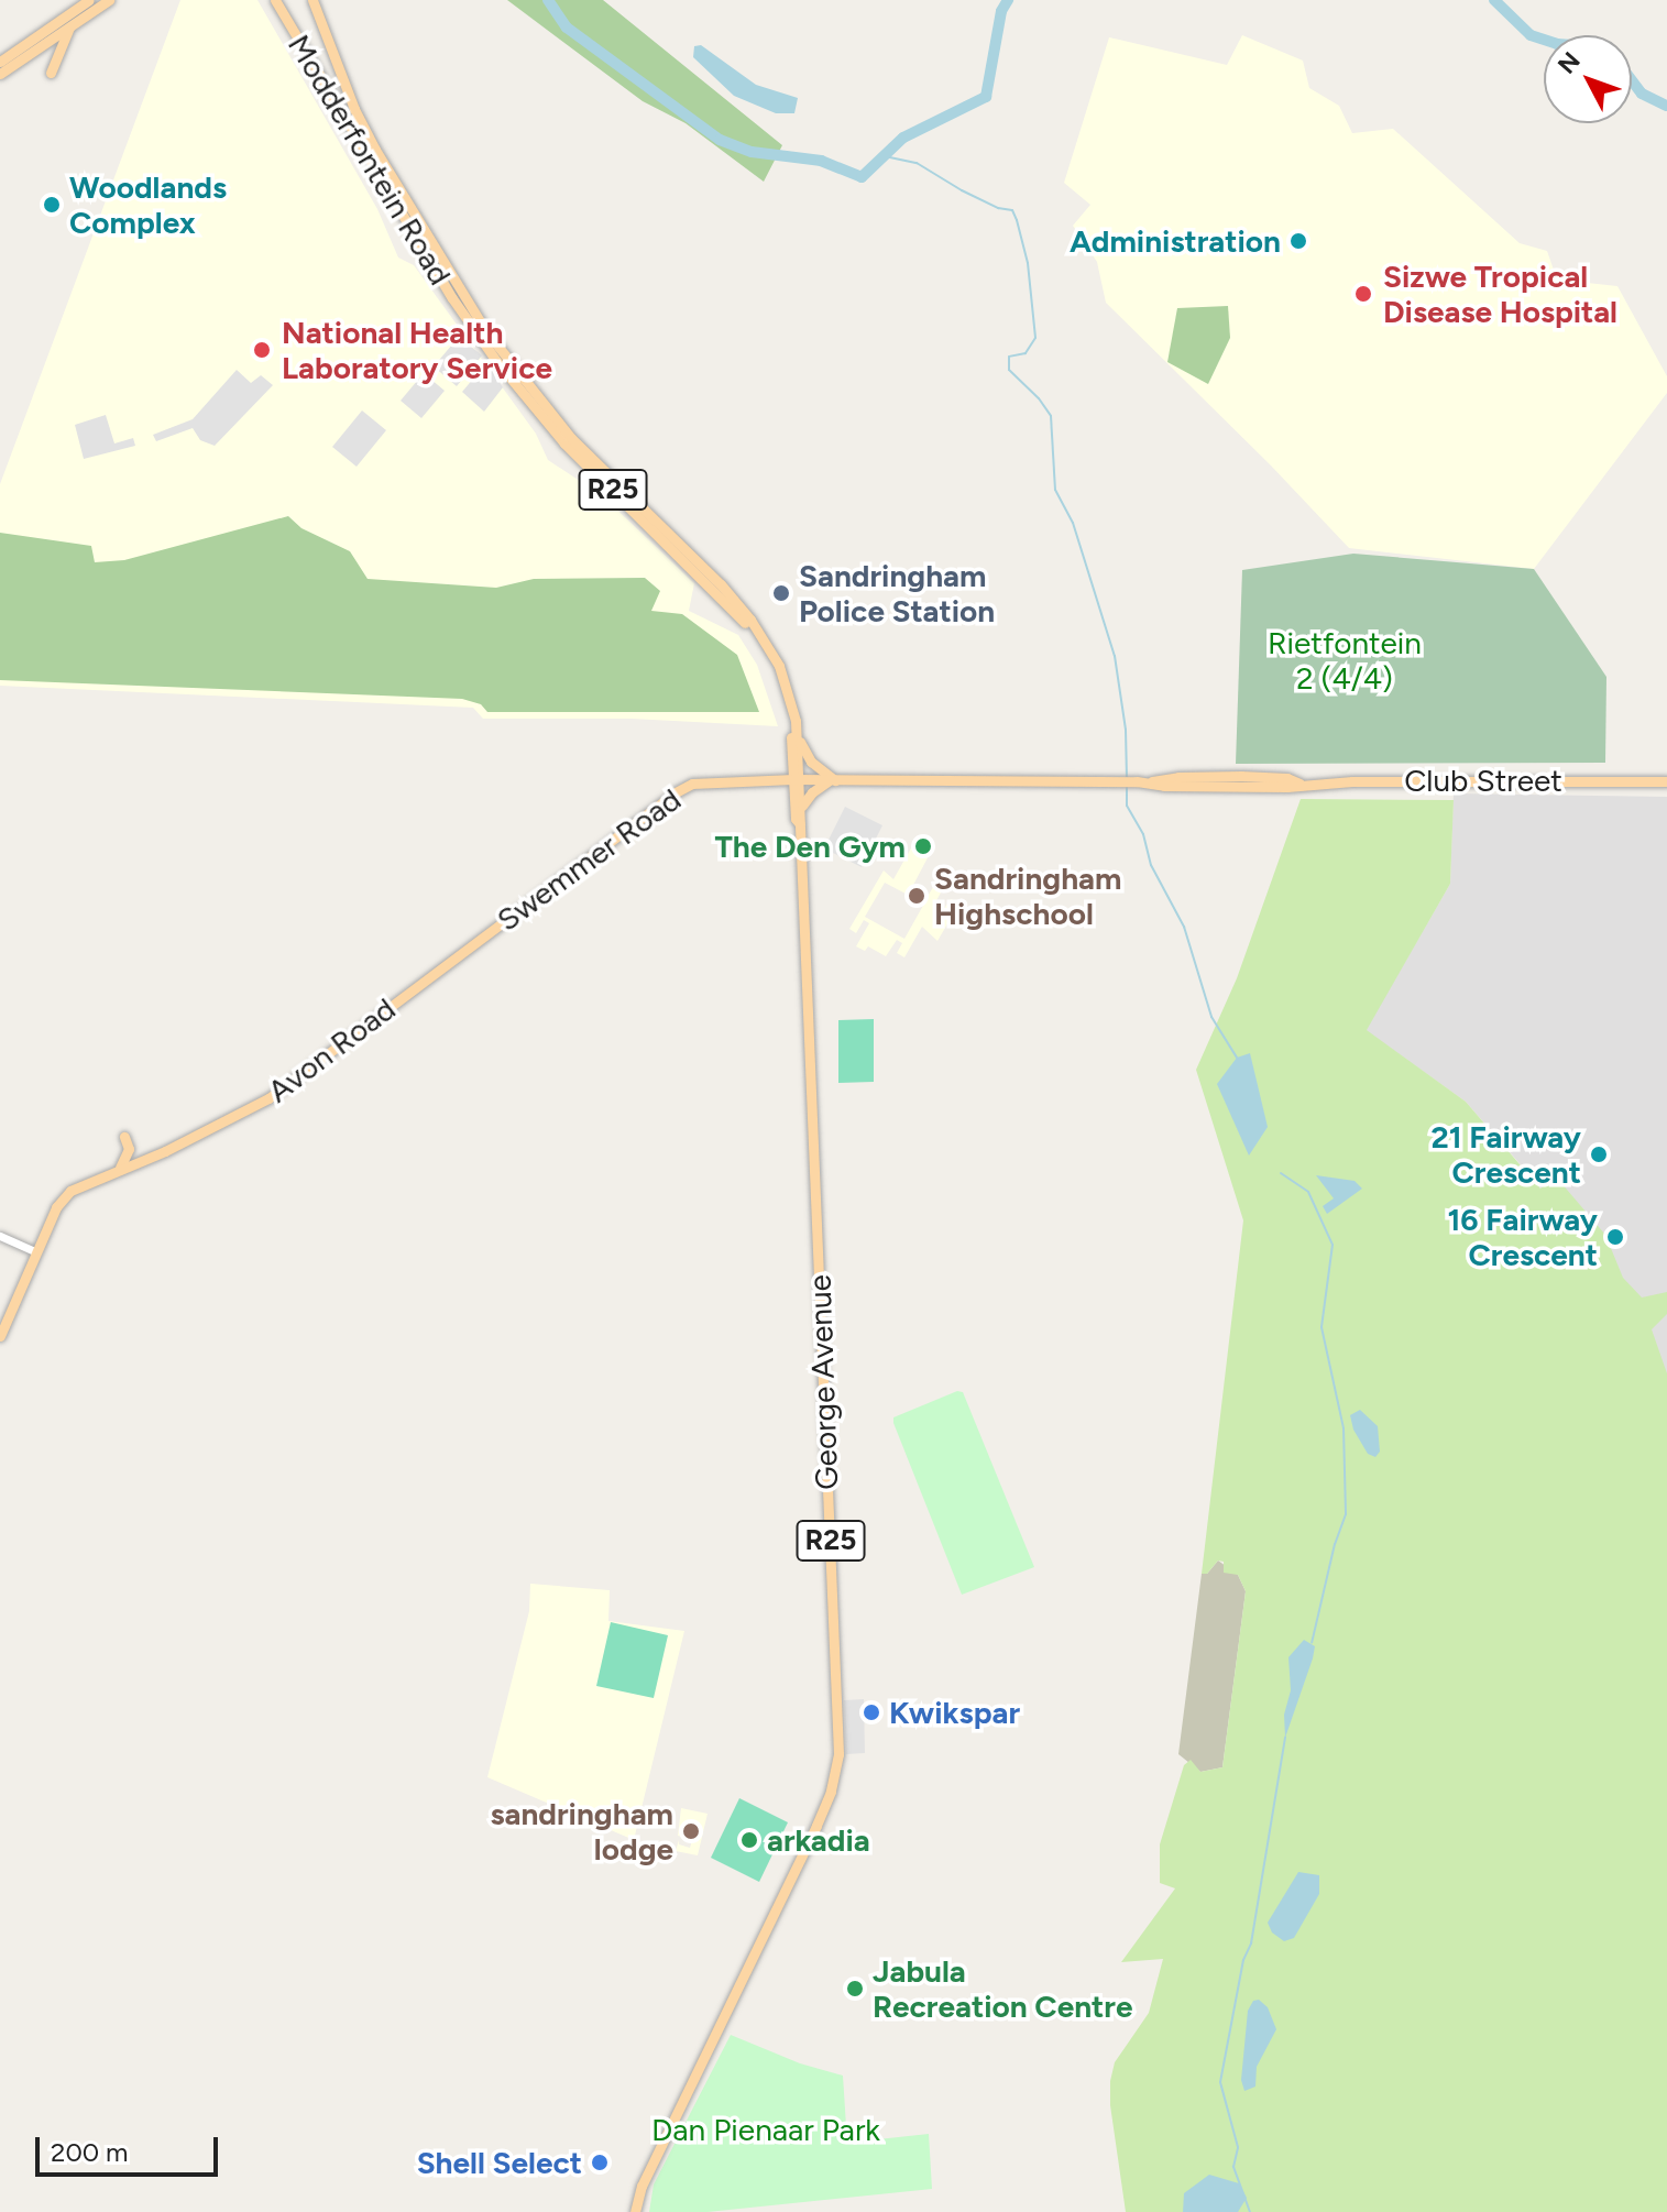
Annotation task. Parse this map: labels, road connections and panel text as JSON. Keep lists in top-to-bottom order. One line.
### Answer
{"streets":{"main road":["Modderfontein Road","R25","Club Street","Swemmer Road","Avon Road","George Avenue"]},"crossings":[["Modderfontein Road","Club Street"],["Modderfontein Road","Swemmer Road"],["Modderfontein Road","George Avenue"],["Club Street","Swemmer Road"],["Club Street","George Avenue"],["Swemmer Road","Avon Road"],["Swemmer Road","George Avenue"]],"parks":["Rietfontein 2 (4/4)","Dan Pienaar Park"],"places":["Woodlands Complex","Administration","Sizwe Tropical Disease Hospital","National Health Laboratory Service","Sandringham Police Station","The Den Gym","Sandringham Highschool","21 Fairway Crescent","16 Fairway Crescent","Kwikspar","sandringham lodge","arkadia","Jabula Recreation Centre","Shell Select"],"scale_bar":"200 m","north":"top left"}
